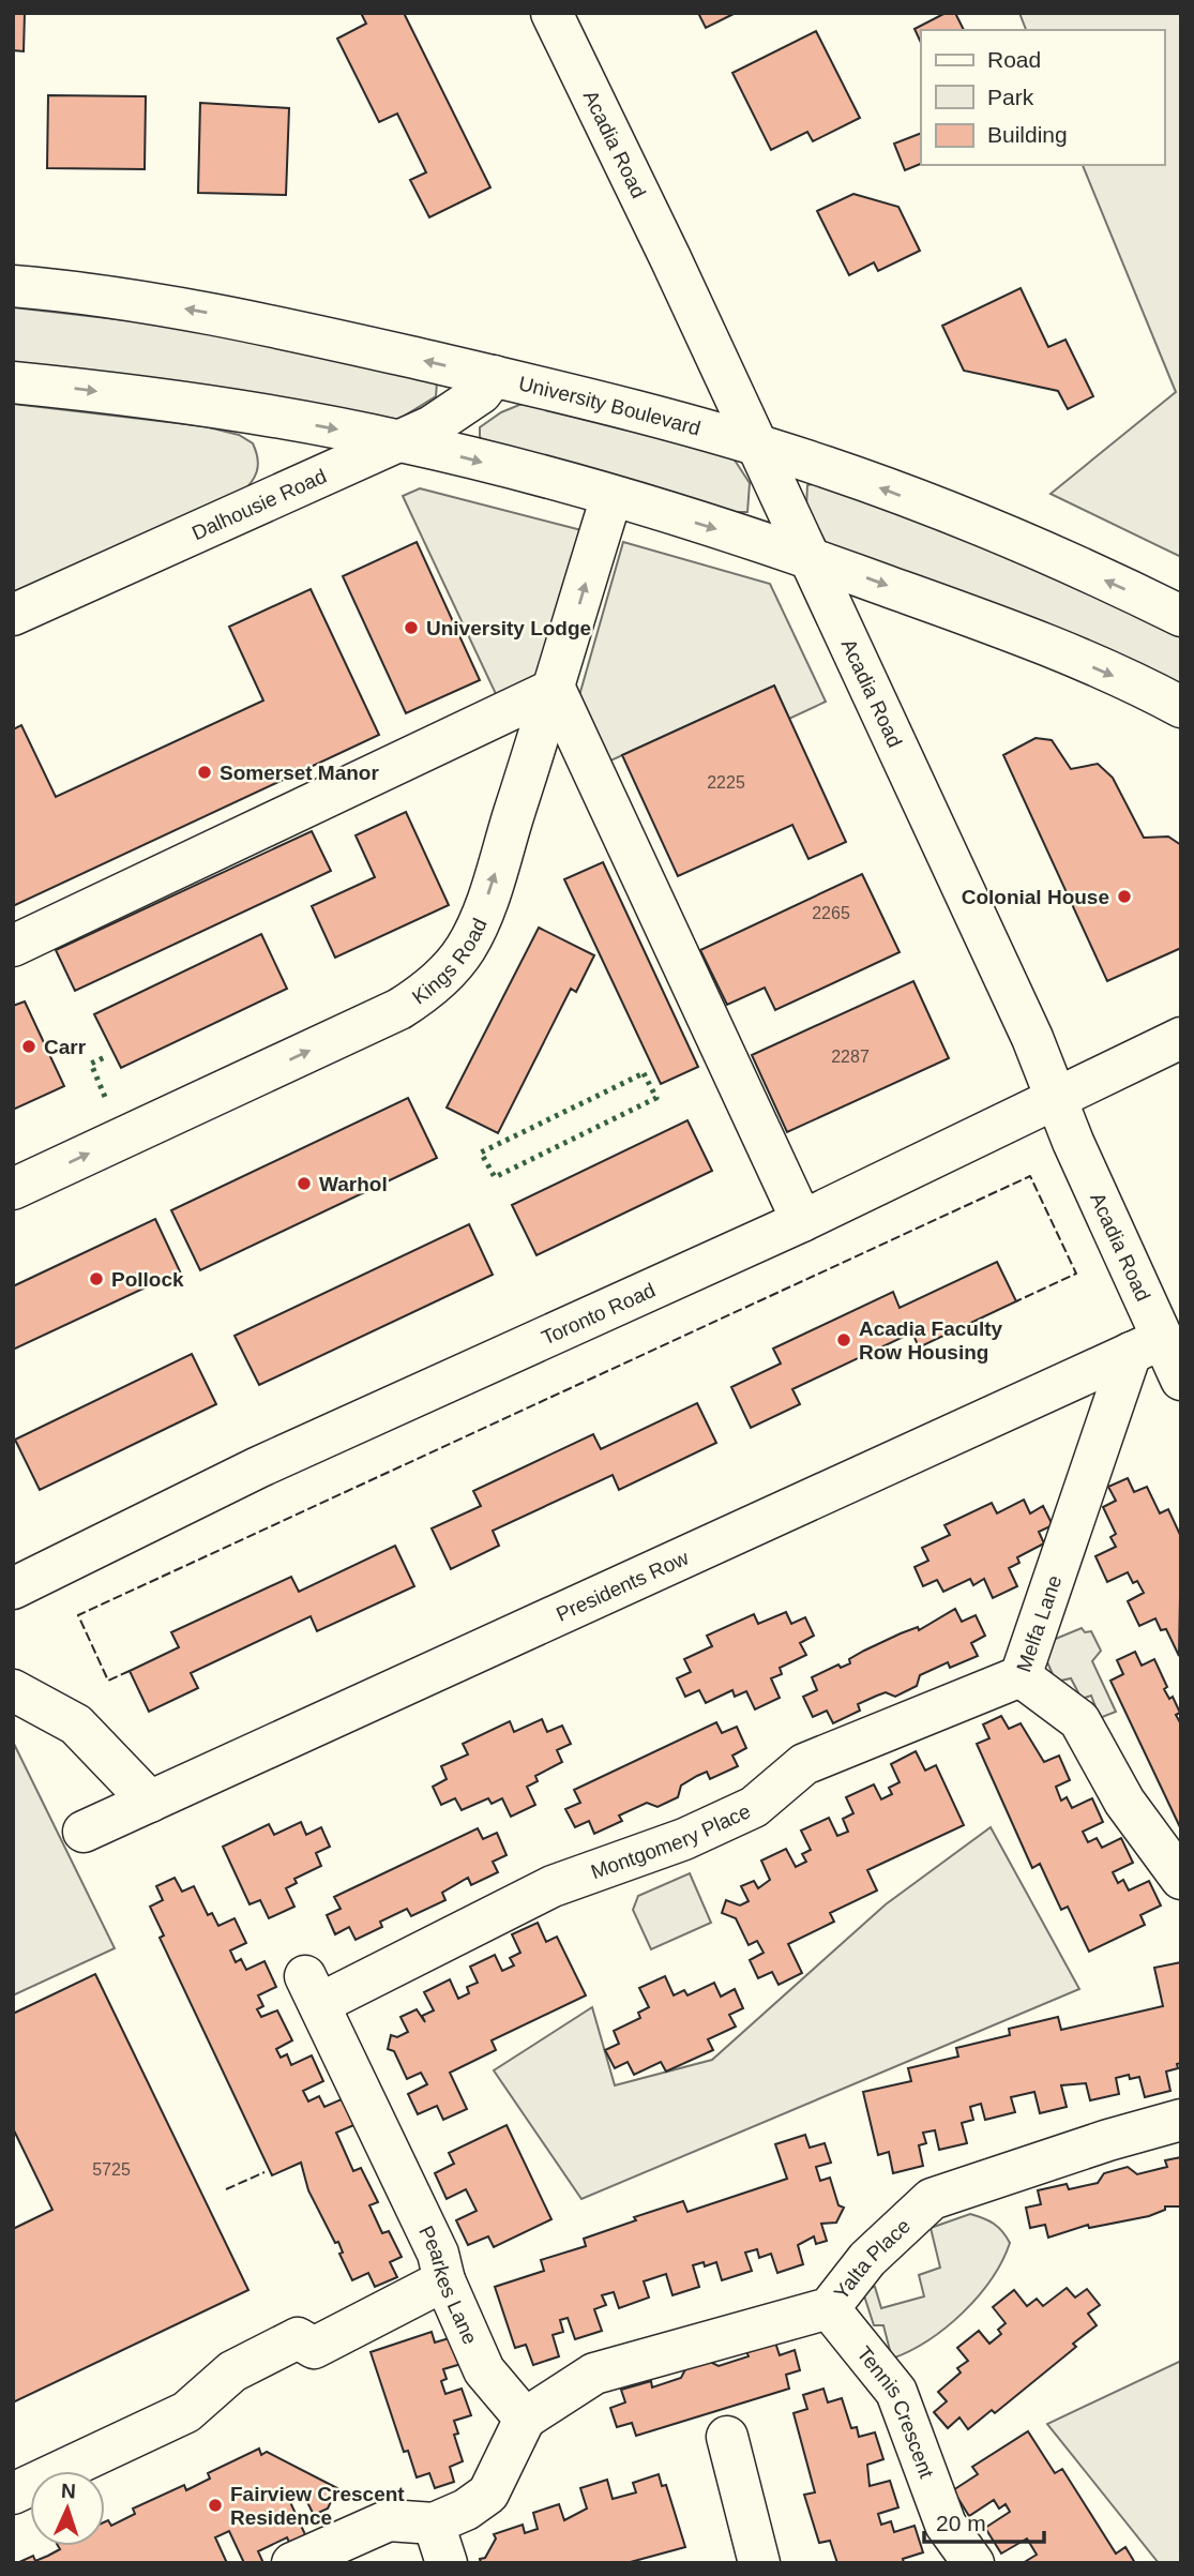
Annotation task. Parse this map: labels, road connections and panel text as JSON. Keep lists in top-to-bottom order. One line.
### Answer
{"streets":{"street":["Acadia Road","University Boulevard","Dalhousie Road","Kings Road","Toronto Road","Presidents Row","Melfa Lane","Montgomery Place","Yalta Place","Pearkes Lane","Tennis Crescent"]},"crossings":[["Acadia Road","University Boulevard"],["Acadia Road","Toronto Road"],["Acadia Road","Presidents Row"],["Acadia Road","Melfa Lane"],["University Boulevard","Dalhousie Road"],["Presidents Row","Melfa Lane"],["Melfa Lane","Montgomery Place"],["Montgomery Place","Pearkes Lane"],["Yalta Place","Pearkes Lane"],["Yalta Place","Tennis Crescent"]],"places":["University Lodge","Somerset Manor","Colonial House","Carr","Warhol","Pollock","Acadia Faculty Row Housing","Fairview Crescent Residence"],"house_numbers":["2225","2265","2287","5725"],"legend":["Road","Park","Building"],"scale_bar":"20 m","north":"top"}
